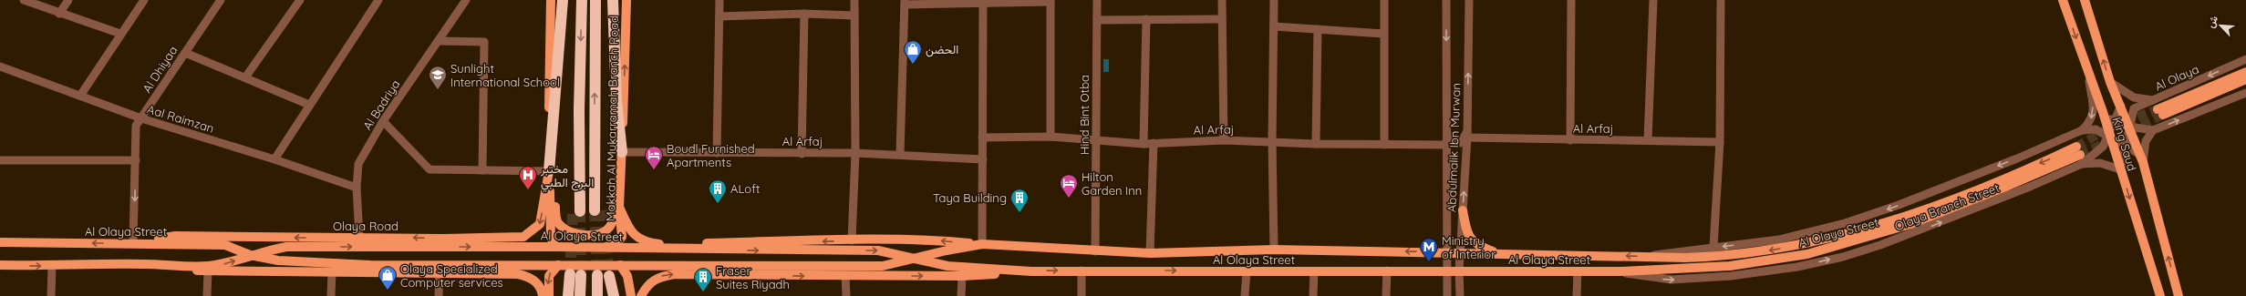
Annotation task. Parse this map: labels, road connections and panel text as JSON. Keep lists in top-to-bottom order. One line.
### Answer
{"streets":{"main road":["Makkah Al Mukarramah Branch Road","King Saud","Olaya Road","Al Olaya Street"],"street":["Al Dhiyaa","Al Olaya","Al Badriya","Hind Bint Otba","Aal Raimzan","Al Arfaj","Abdulmalik Ibn Murwan","Olaya Branch Street"]},"crossings":[["Al Dhiyaa","Aal Raimzan"],["Al Dhiyaa","Olaya Road"],["Al Dhiyaa","Al Olaya Street"],["Al Olaya","King Saud"],["Al Olaya","Olaya Branch Street"],["Al Badriya","Aal Raimzan"],["Al Badriya","Olaya Road"],["Hind Bint Otba","Al Arfaj"],["Hind Bint Otba","Al Olaya Street"],["Makkah Al Mukarramah Branch Road","Al Arfaj"],["Makkah Al Mukarramah Branch Road","Al Olaya Street"],["Al Arfaj","Abdulmalik Ibn Murwan"],["King Saud","Olaya Branch Street"],["Abdulmalik Ibn Murwan","Al Olaya Street"],["Olaya Branch Street","Al Olaya Street"],["Olaya Road","Al Olaya Street"]],"places":{"shop":["الحضن","Olaya Specialized Computer services"],"school or university":["Sunlight International School"],"hotel":["Boudl Furnished Apartments","Hilton Garden Inn"],"hospital":["مختبر البرج الطبي"],"building":["ALoft","Taya Building","Fraser Suites Riyadh"],"metro station":["Ministry of Interior"]},"north":"top left"}
